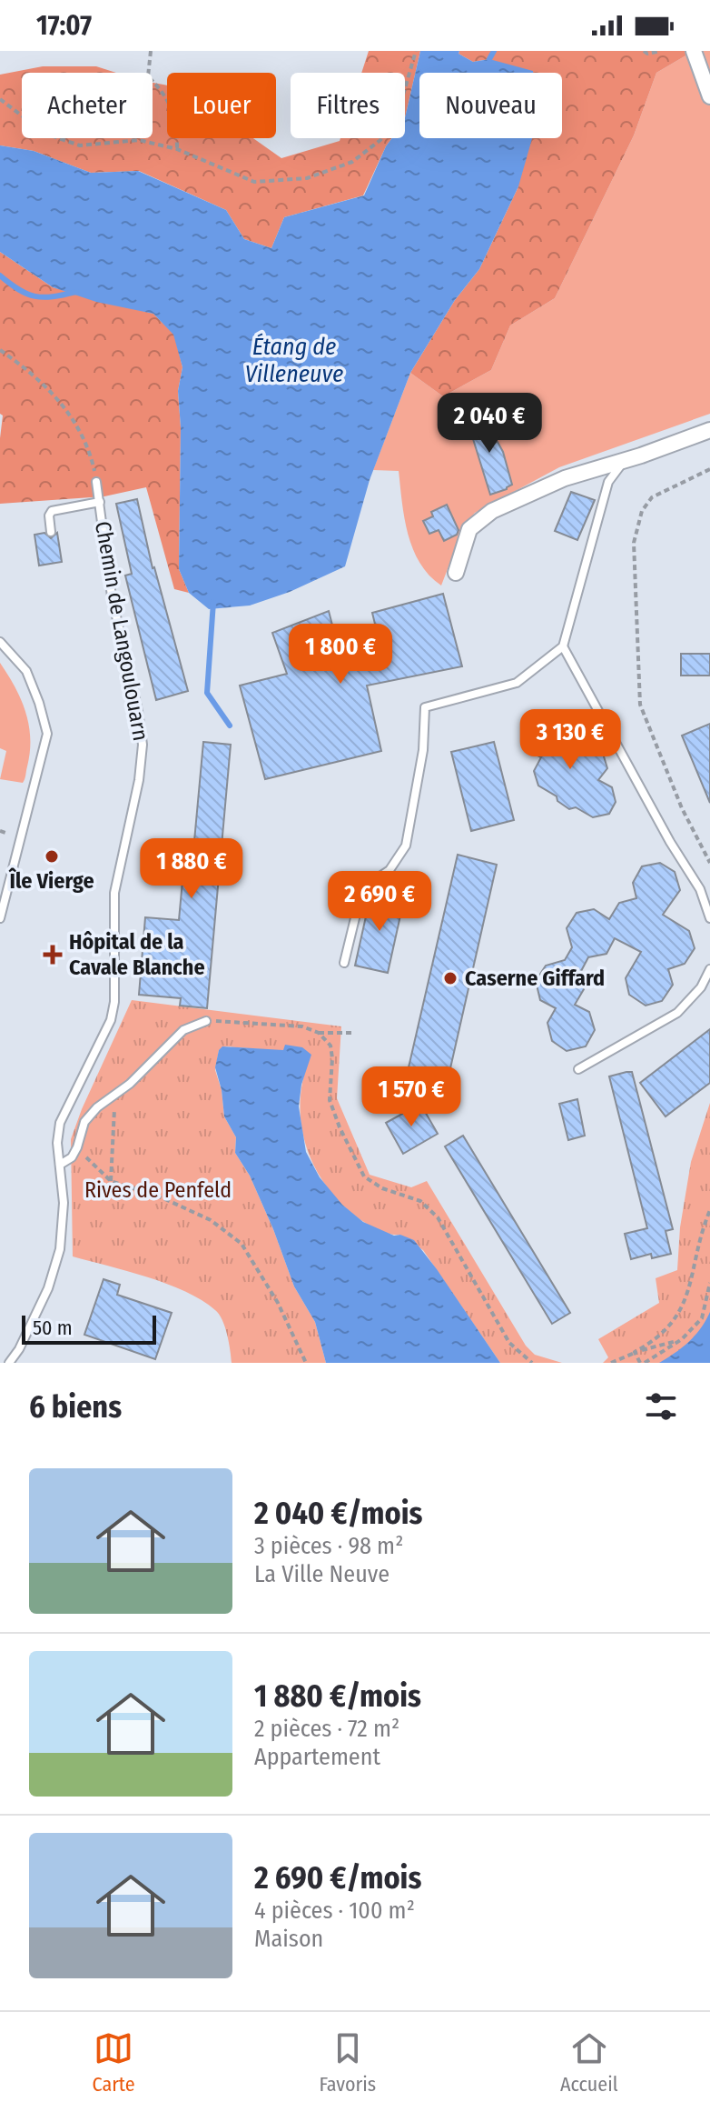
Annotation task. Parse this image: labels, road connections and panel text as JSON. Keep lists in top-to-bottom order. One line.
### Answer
{"streets":{"lane":["Chemin de Langoulouarn"]},"water":["Étang de Villeneuve"],"parks":["Rives de Penfeld"],"places":{"other":["Île Vierge","Caserne Giffard"],"health":["Hôpital de la Cavale Blanche"]},"scale_bar":"50 m","page":{"status":"17:07","chip":["Acheter","Louer","Filtres","Nouveau"],"price":["2 040 €","1 800 €","3 130 €","1 880 €","2 690 €","1 570 €"],"scale":"50 m","heading":"6 biens","list":[{"name":"2 040 €/mois","note":"3 pièces · 98 m² · La Ville Neuve"},{"name":"1 880 €/mois","note":"2 pièces · 72 m² · Appartement"},{"name":"2 690 €/mois","note":"4 pièces · 100 m² · Maison"}],"tabs":["Carte","Favoris","Accueil"]}}
